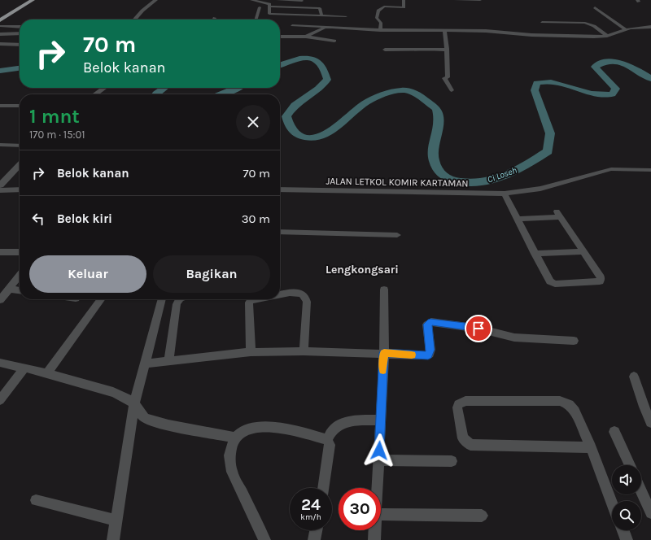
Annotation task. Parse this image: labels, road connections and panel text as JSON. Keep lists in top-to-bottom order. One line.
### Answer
{"streets":{"street":["JALAN LETKOL KOMIR KARTAMAN"]},"districts":["Lengkongsari"],"water":["Ci Loseh"],"page":{"turn":["70 m","Belok kanan"],"heading":["1 mnt","170 m · 15:01"],"list":[{"name":"Belok kanan","value":"70 m"},{"name":"Belok kiri","value":"30 m"}],"buttons":["Keluar","Bagikan"],"speed":"24 km/h","limit":"30"}}
